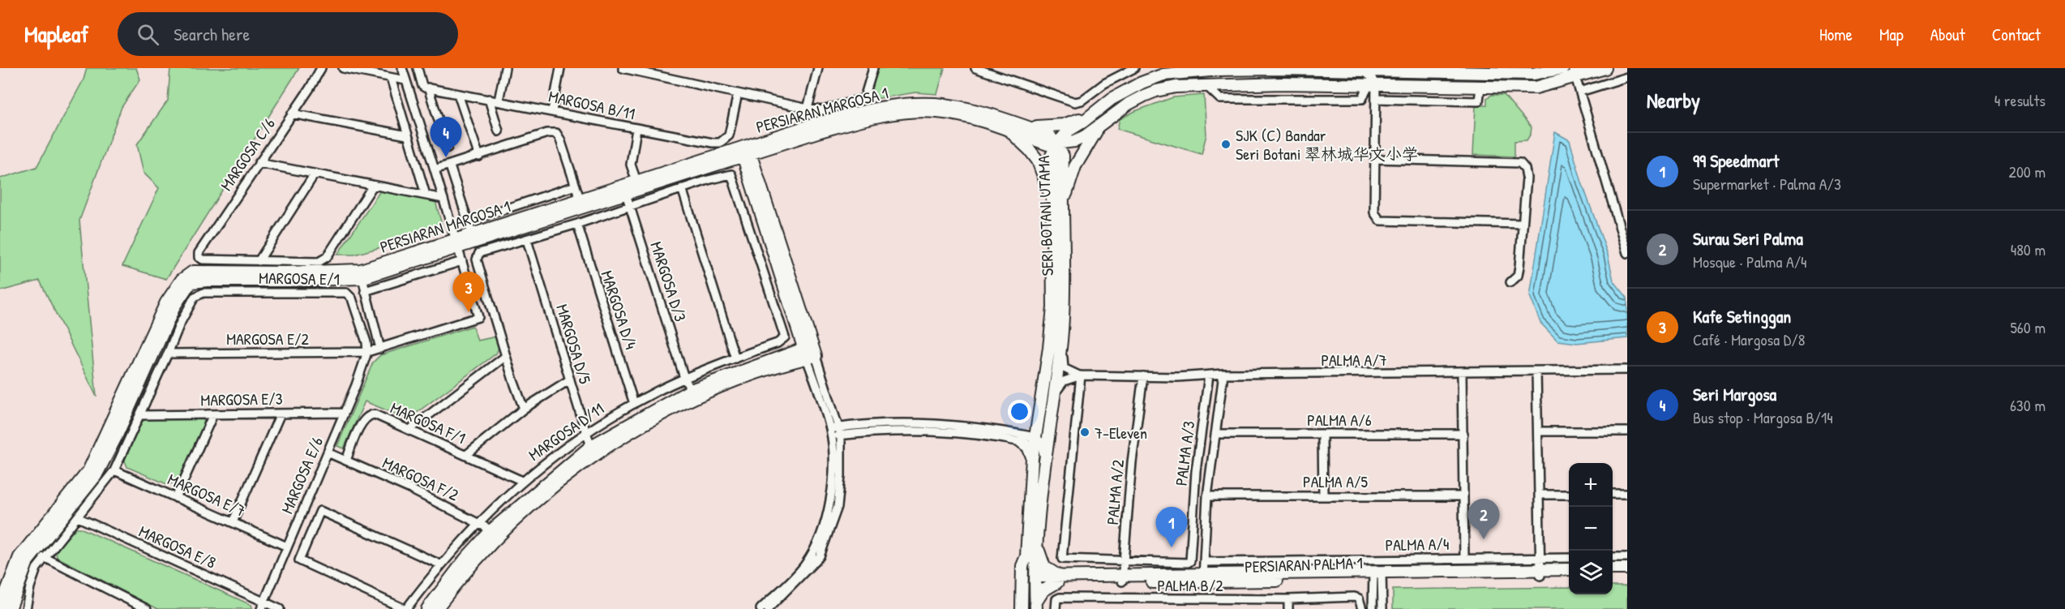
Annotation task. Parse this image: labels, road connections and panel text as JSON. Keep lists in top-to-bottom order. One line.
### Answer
{"streets":{"street":["MARGOSA B/11","PERSIARAN MARGOSA 1","MARGOSA C/6","SERI BOTANI UTAMA","MARGOSA E/1","MARGOSA D/3","MARGOSA D/4","MARGOSA E/2","MARGOSA D/5","PALMA A/7","MARGOSA E/3","PALMA A/6","MARGOSA F/1","MARGOSA D/11","PALMA A/3","MARGOSA E/6","MARGOSA F/2","PALMA A/5","PALMA A/2","MARGOSA E/7","PALMA A/4","MARGOSA E/8","PERSIARAN PALMA 1","PALMA B/2"]},"crossings":[["PERSIARAN MARGOSA 1","SERI BOTANI UTAMA"],["PERSIARAN MARGOSA 1","MARGOSA D/3"],["SERI BOTANI UTAMA","PALMA A/7"],["SERI BOTANI UTAMA","PERSIARAN PALMA 1"],["MARGOSA E/1","MARGOSA E/2"],["MARGOSA E/1","MARGOSA E/6"],["MARGOSA D/3","MARGOSA D/11"],["MARGOSA D/4","MARGOSA D/11"],["MARGOSA E/2","MARGOSA E/6"],["MARGOSA D/5","MARGOSA D/11"],["PALMA A/7","PALMA A/3"],["PALMA A/7","PALMA A/2"],["MARGOSA E/3","MARGOSA E/6"],["MARGOSA F/1","MARGOSA D/11"],["MARGOSA F/1","MARGOSA F/2"],["MARGOSA D/11","MARGOSA F/2"],["PALMA A/3","PALMA A/2"],["MARGOSA E/6","MARGOSA F/2"],["MARGOSA E/6","MARGOSA E/7"],["MARGOSA E/6","MARGOSA E/8"],["PALMA A/2","PERSIARAN PALMA 1"],["PALMA A/4","PERSIARAN PALMA 1"]],"places":["SJK (C) Bandar Seri Botani 翠林城华文小学","7-Eleven"],"page":{"header":"Mapleaf","search":"Search here","nav":["Home","Map","About","Contact"],"heading":["Nearby","4 results"],"pins":["4","3","2","1"],"list":[{"mark":"1","name":"99 Speedmart","note":"Supermarket · Palma A/3","value":"200 m"},{"mark":"2","name":"Surau Seri Palma","note":"Mosque · Palma A/4","value":"480 m"},{"mark":"3","name":"Kafe Setinggan","note":"Café · Margosa D/8","value":"560 m"},{"mark":"4","name":"Seri Margosa","note":"Bus stop · Margosa B/14","value":"630 m"}],"map_buttons":["+","−"]}}
